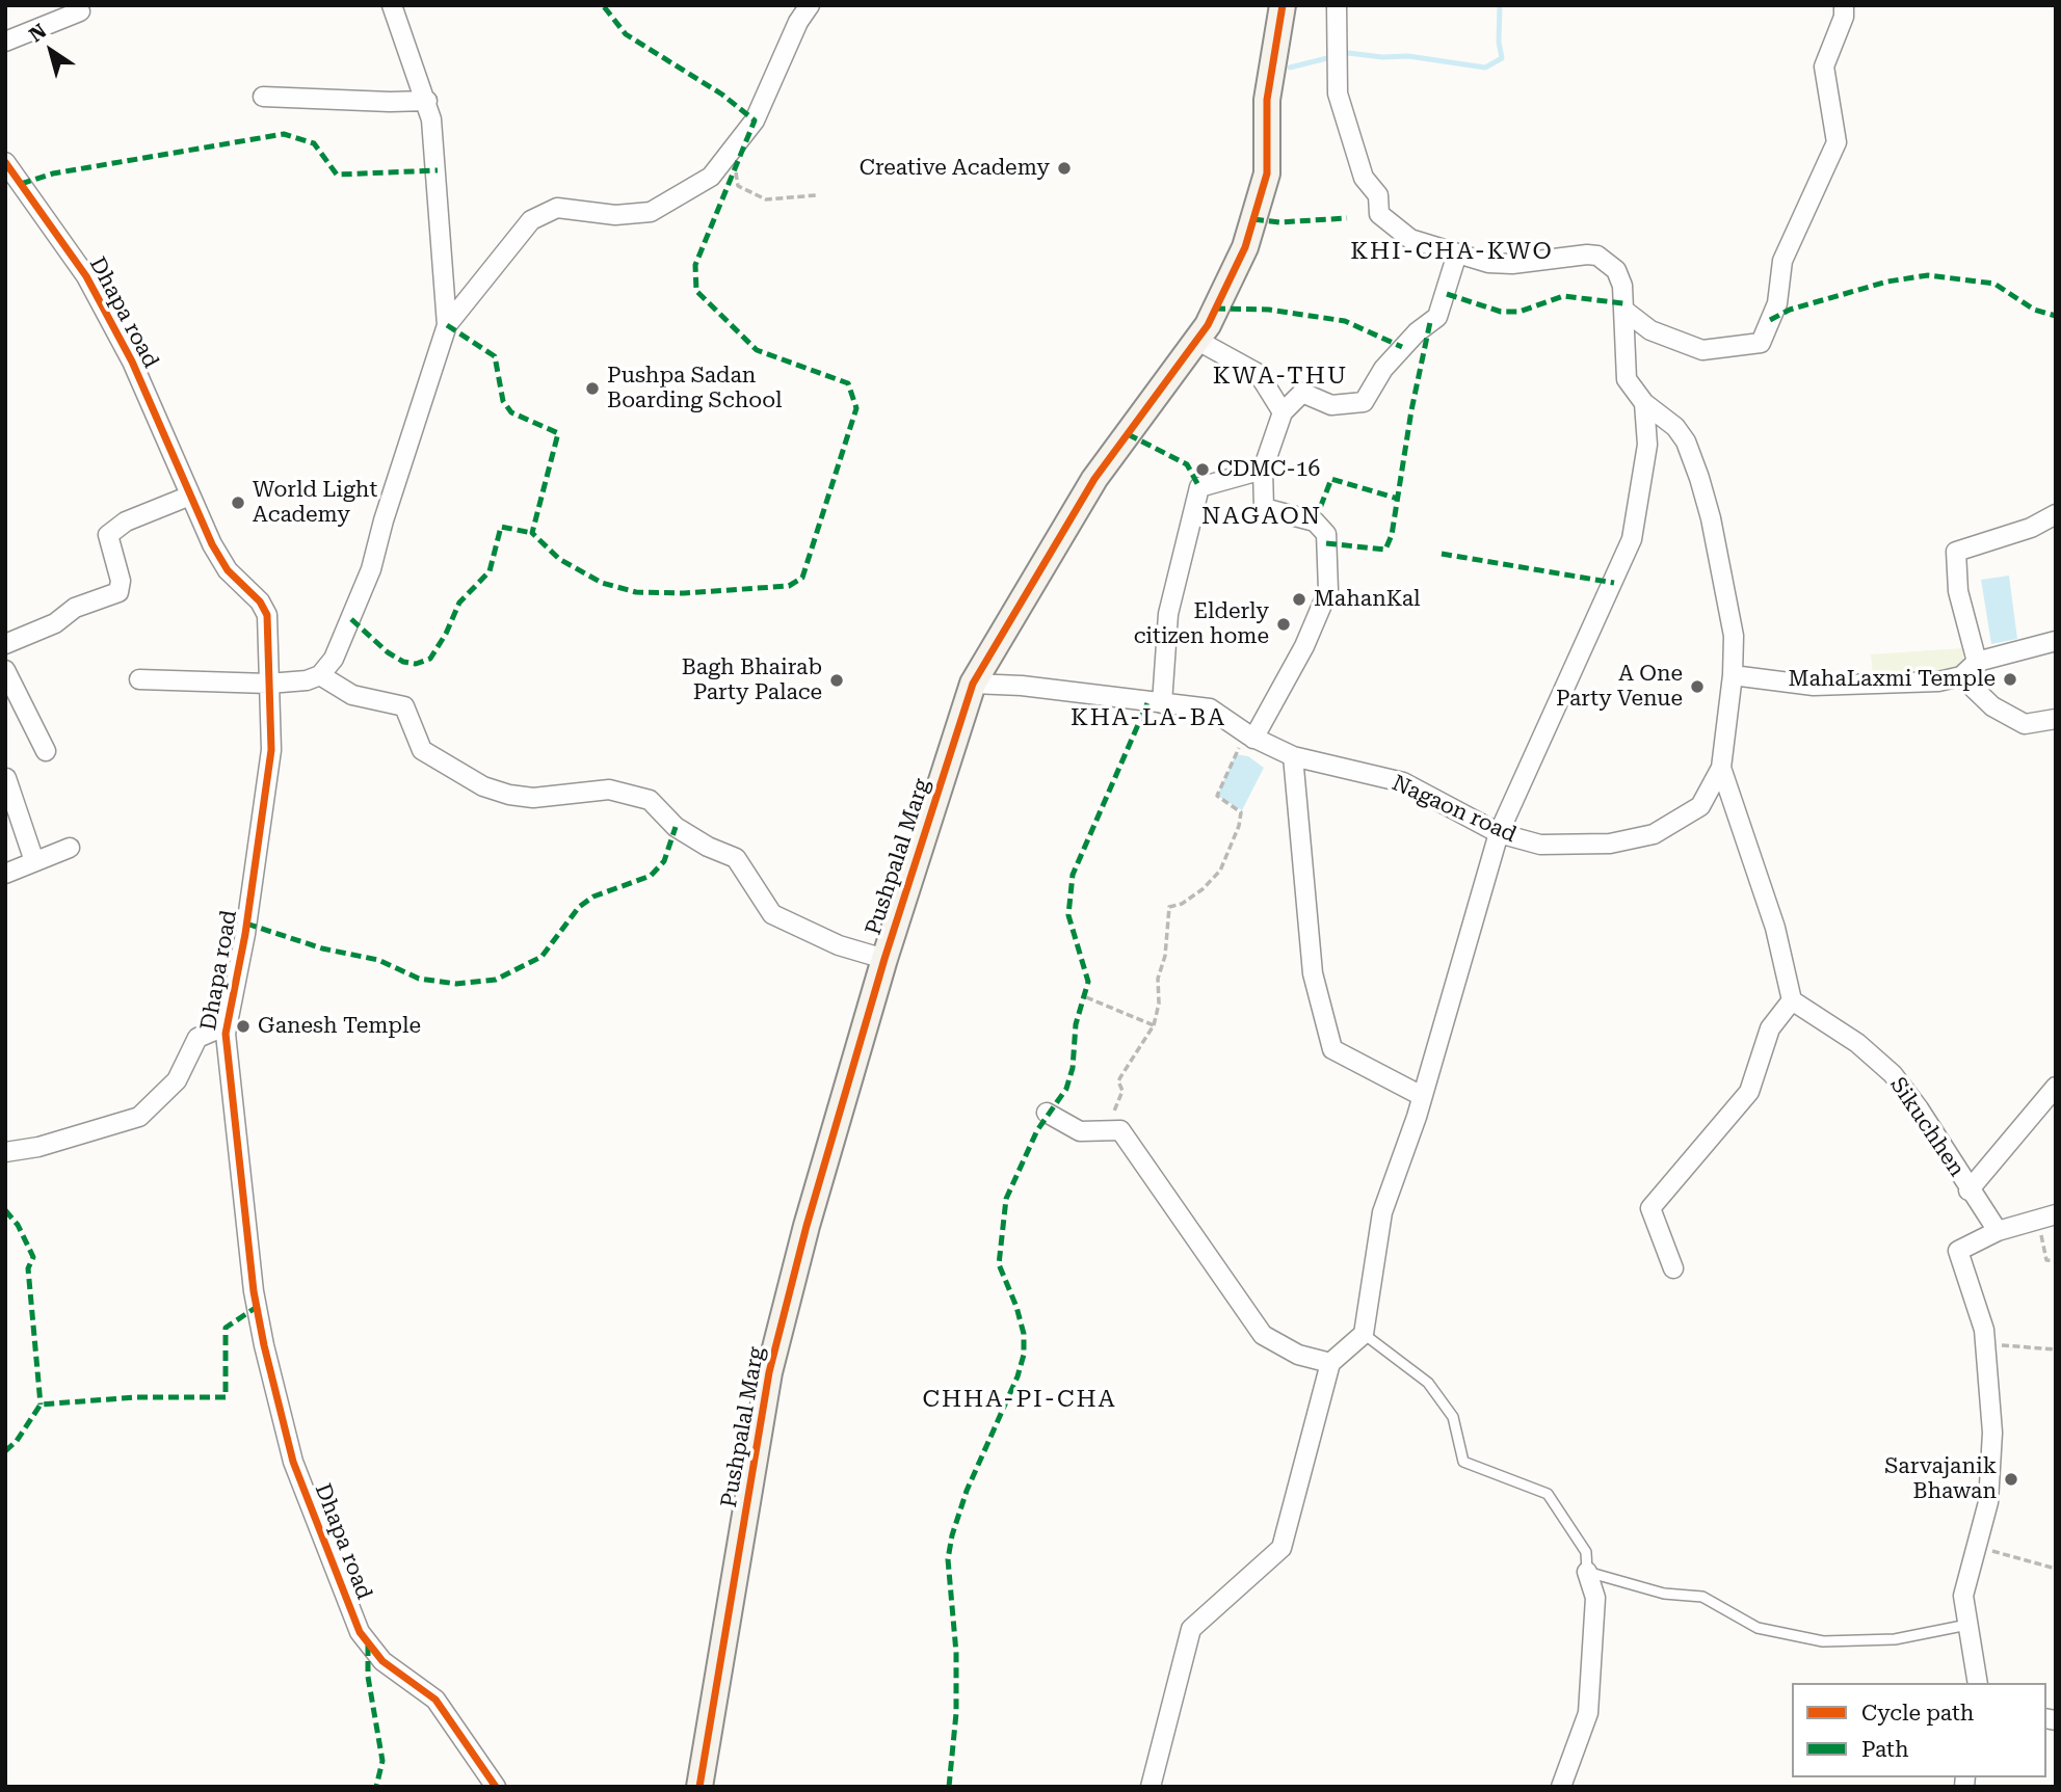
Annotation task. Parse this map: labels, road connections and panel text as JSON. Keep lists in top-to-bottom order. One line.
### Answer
{"streets":{"street":["Dhapa road","Nagaon road","Pushpalal Marg","Sikuchhen"]},"crossings":[["Nagaon road","Pushpalal Marg"]],"districts":["KHI-CHA-KWO","KWA-THU","NAGAON","KHA-LA-BA","CHHA-PI-CHA"],"places":["Creative Academy","Pushpa Sadan Boarding School","CDMC-16","World Light Academy","MahanKal","Elderly citizen home","MahaLaxmi Temple","Bagh Bhairab Party Palace","A One Party Venue","Ganesh Temple","Sarvajanik Bhawan"],"legend":["Cycle path","Path"],"north":"top left"}
